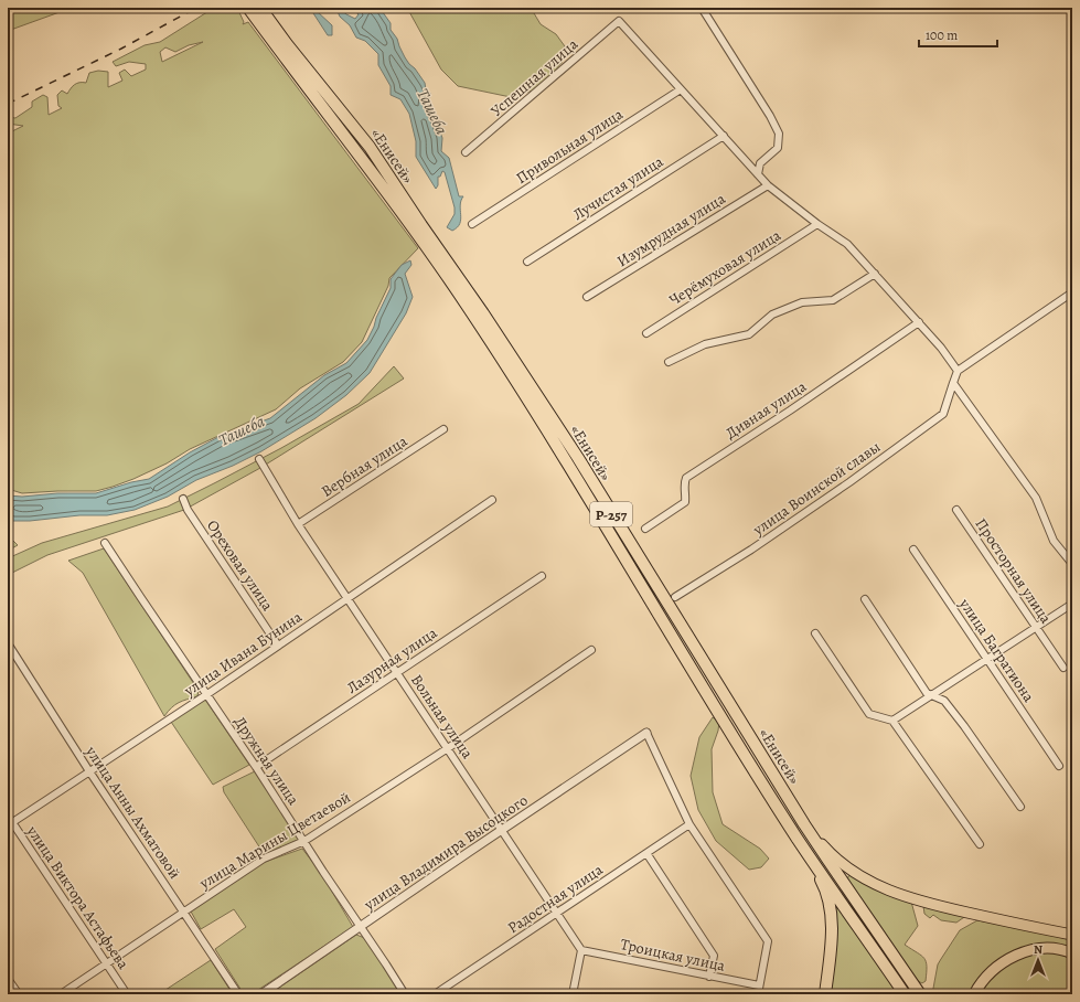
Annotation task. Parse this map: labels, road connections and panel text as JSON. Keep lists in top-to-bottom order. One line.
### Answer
{"streets":{"highway":["«Енисей»","Р-257"],"street":["Успешная улица","Привольная улица","Лучистая улица","Изумрудная улица","Черёмуховая улица","Дивная улица","Вербная улица","улица Воинской славы","Ореховая улица","Просторная улица","улица Багратиона","улица Ивана Бунина","Лазурная улица","Вольная улица","Дружная улица","улица Анны Ахматовой","улица Марины Цветаевой","улица Владимира Высоцкого","улица Виктора Астафьева","Радостная улица","Троицкая улица"]},"crossings":[["Успешная улица","Привольная улица"],["Вербная улица","Вольная улица"],["Ореховая улица","улица Ивана Бунина"],["улица Ивана Бунина","Вольная улица"],["улица Ивана Бунина","Дружная улица"],["улица Ивана Бунина","улица Анны Ахматовой"],["улица Ивана Бунина","улица Виктора Астафьева"],["Лазурная улица","Вольная улица"],["Лазурная улица","Дружная улица"],["Вольная улица","улица Марины Цветаевой"],["Вольная улица","улица Владимира Высоцкого"],["Вольная улица","Радостная улица"],["Вольная улица","Троицкая улица"],["Дружная улица","улица Марины Цветаевой"],["Дружная улица","улица Владимира Высоцкого"],["улица Анны Ахматовой","улица Марины Цветаевой"],["улица Марины Цветаевой","улица Виктора Астафьева"]],"water":["Ташеба"],"scale_bar":"100 m","north":"top"}
